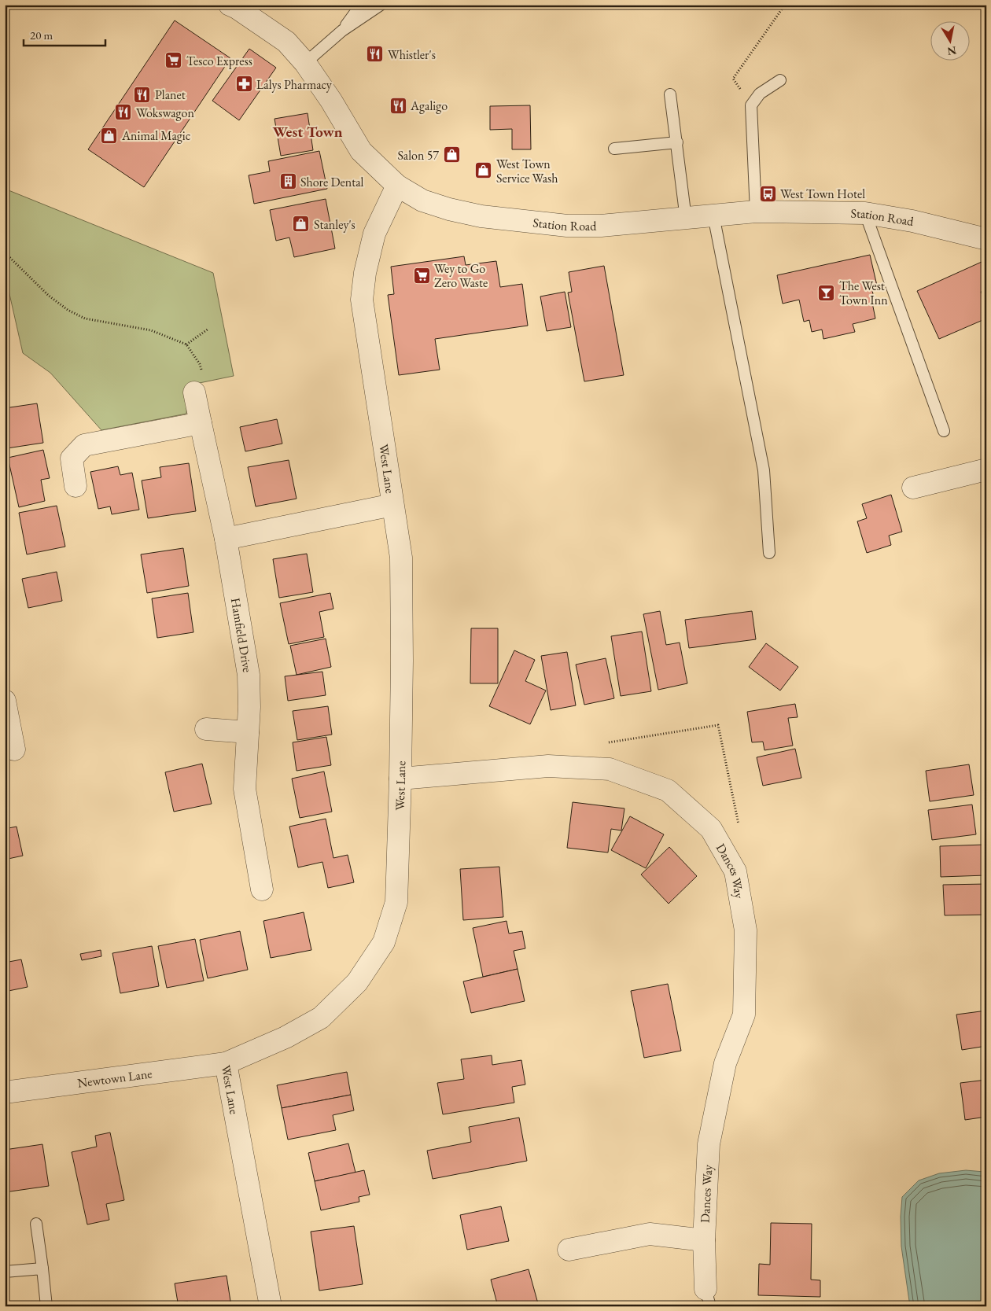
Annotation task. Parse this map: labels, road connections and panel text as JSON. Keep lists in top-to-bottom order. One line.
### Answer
{"streets":{"street":["Station Road","West Lane","Hamfield Drive","Dances Way","Newtown Lane"]},"crossings":[["Station Road","West Lane"],["West Lane","Dances Way"],["West Lane","Newtown Lane"]],"districts":["West Town"],"places":{"restaurant":["Whistler's","Planet","Agaligo","Wokswagon"],"supermarket":["Tesco Express","Wey to Go Zero Waste"],"pharmacy":["Lalys Pharmacy"],"shop":["Animal Magic","Salon 57","West Town Service Wash","Stanley's"],"building":["Shore Dental"],"bus stop":["West Town Hotel"],"bar":["The West Town Inn"]},"scale_bar":"20 m","north":"bottom"}
